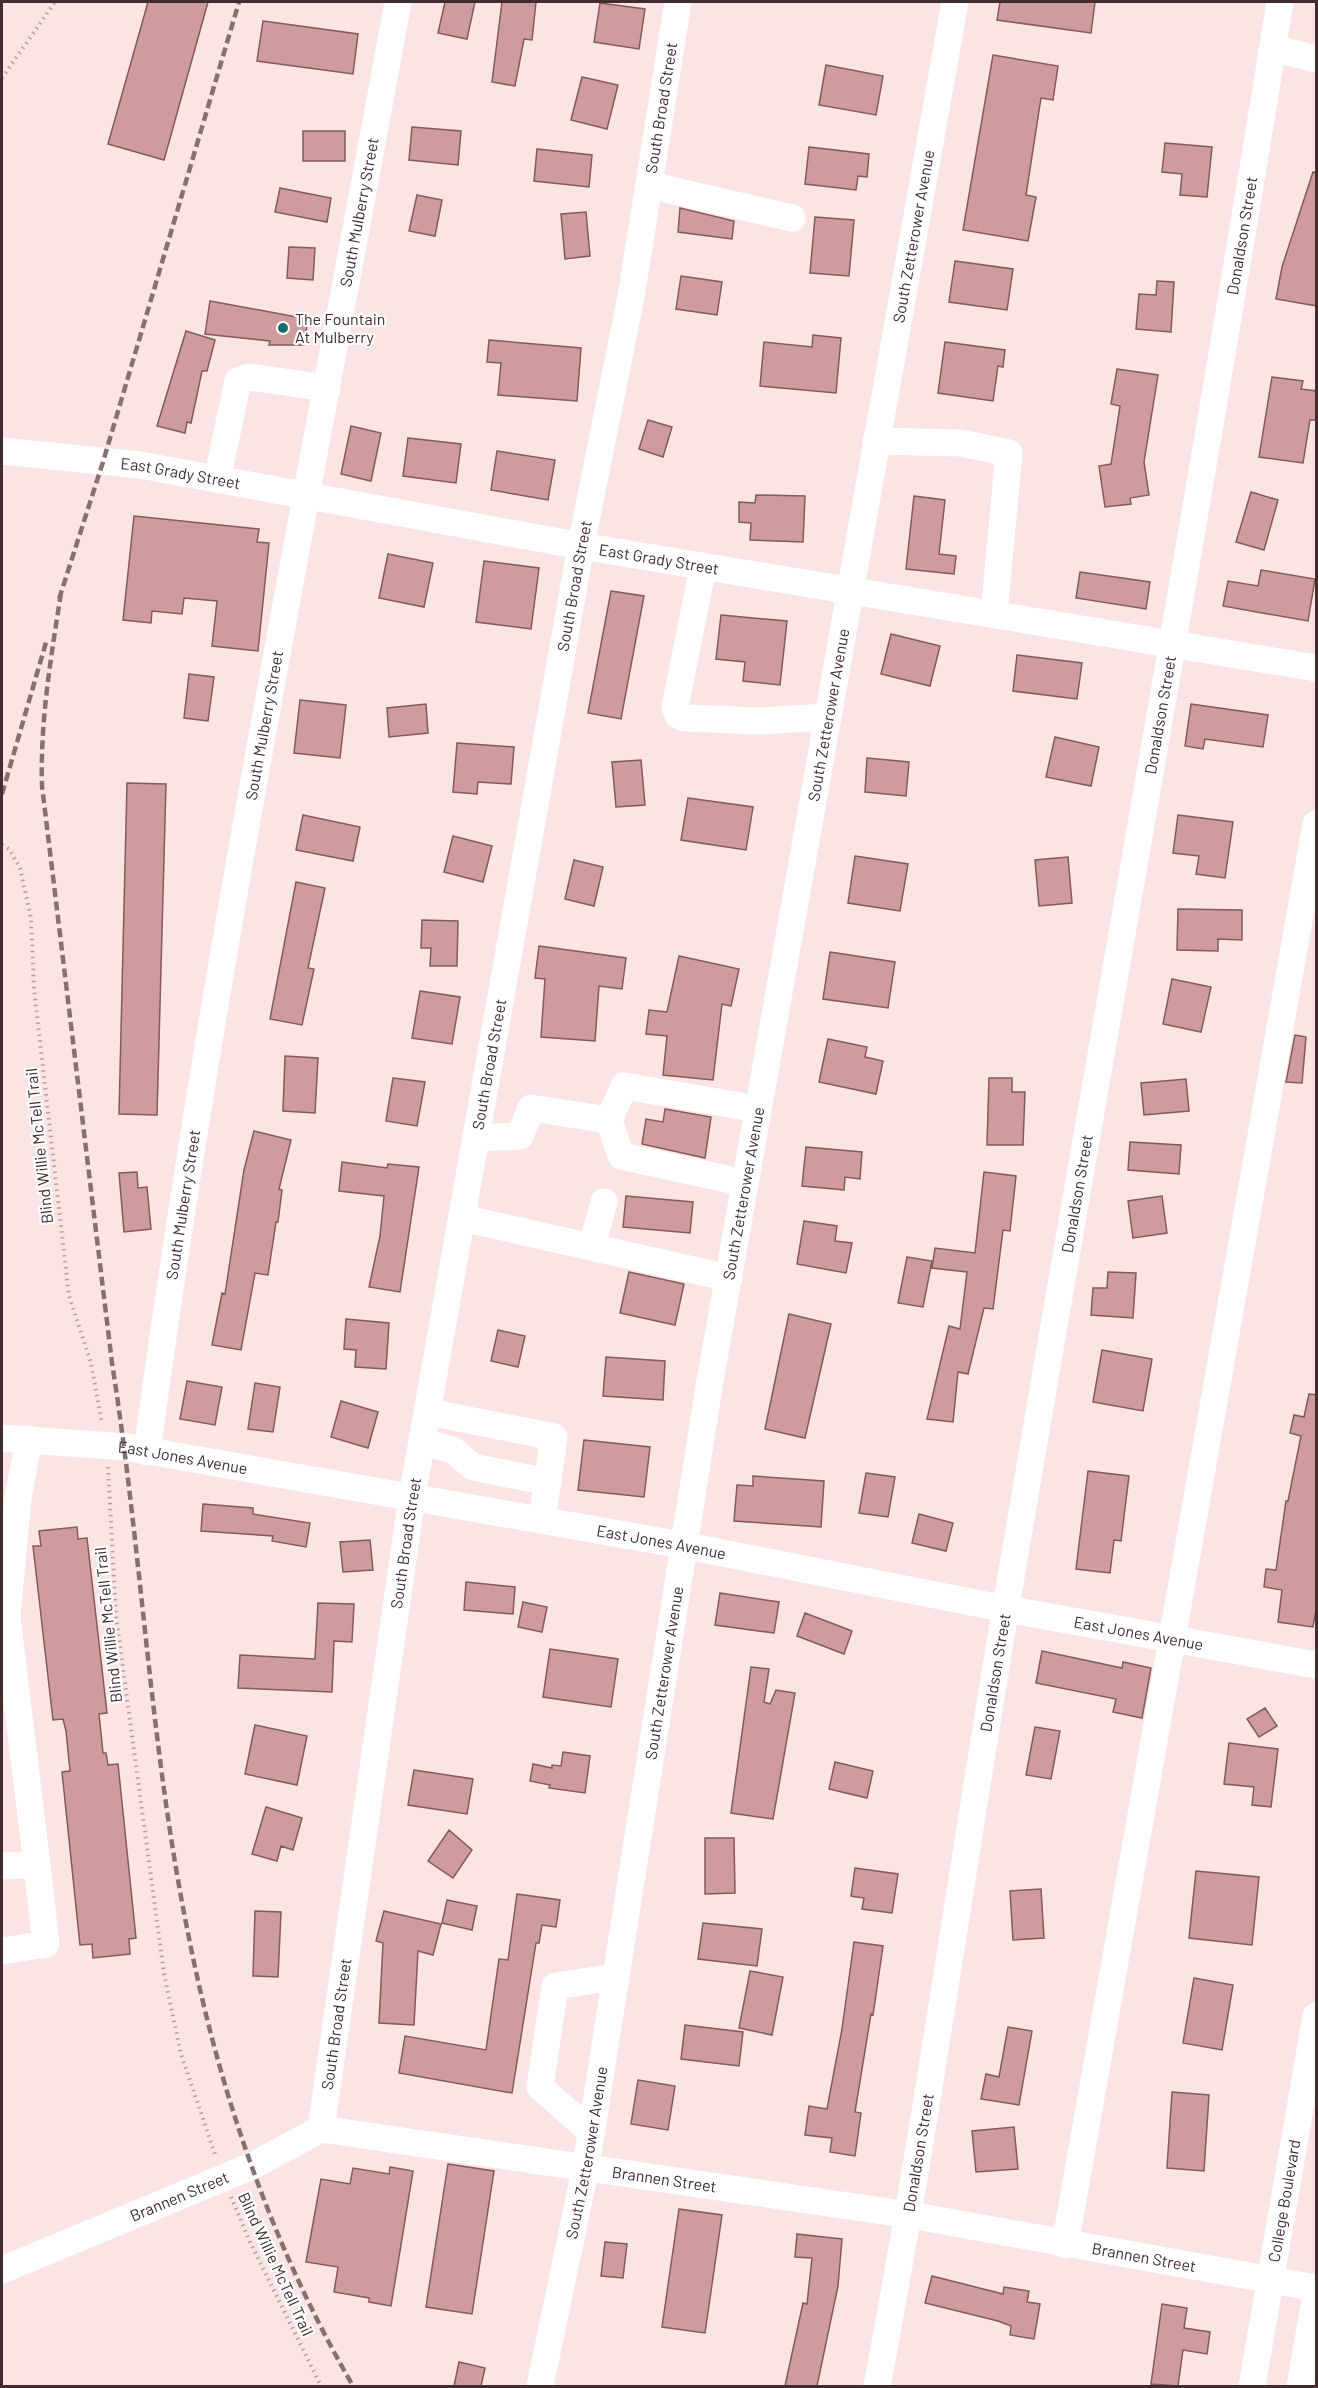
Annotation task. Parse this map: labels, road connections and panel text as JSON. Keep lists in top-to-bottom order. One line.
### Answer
{"streets":{"street":["South Broad Street","South Mulberry Street","South Zetterower Avenue","Donaldson Street","East Grady Street","East Jones Avenue","Brannen Street","College Boulevard"],"path":["Blind Willie McTell Trail"]},"crossings":[["South Broad Street","East Grady Street"],["South Broad Street","East Jones Avenue"],["South Broad Street","Brannen Street"],["South Mulberry Street","East Grady Street"],["South Mulberry Street","East Jones Avenue"],["South Zetterower Avenue","East Grady Street"],["South Zetterower Avenue","East Jones Avenue"],["South Zetterower Avenue","Brannen Street"],["Donaldson Street","East Grady Street"],["Donaldson Street","East Jones Avenue"],["Donaldson Street","Brannen Street"],["Blind Willie McTell Trail","East Jones Avenue"],["Blind Willie McTell Trail","Brannen Street"],["Brannen Street","College Boulevard"]],"places":["The Fountain At Mulberry"]}
